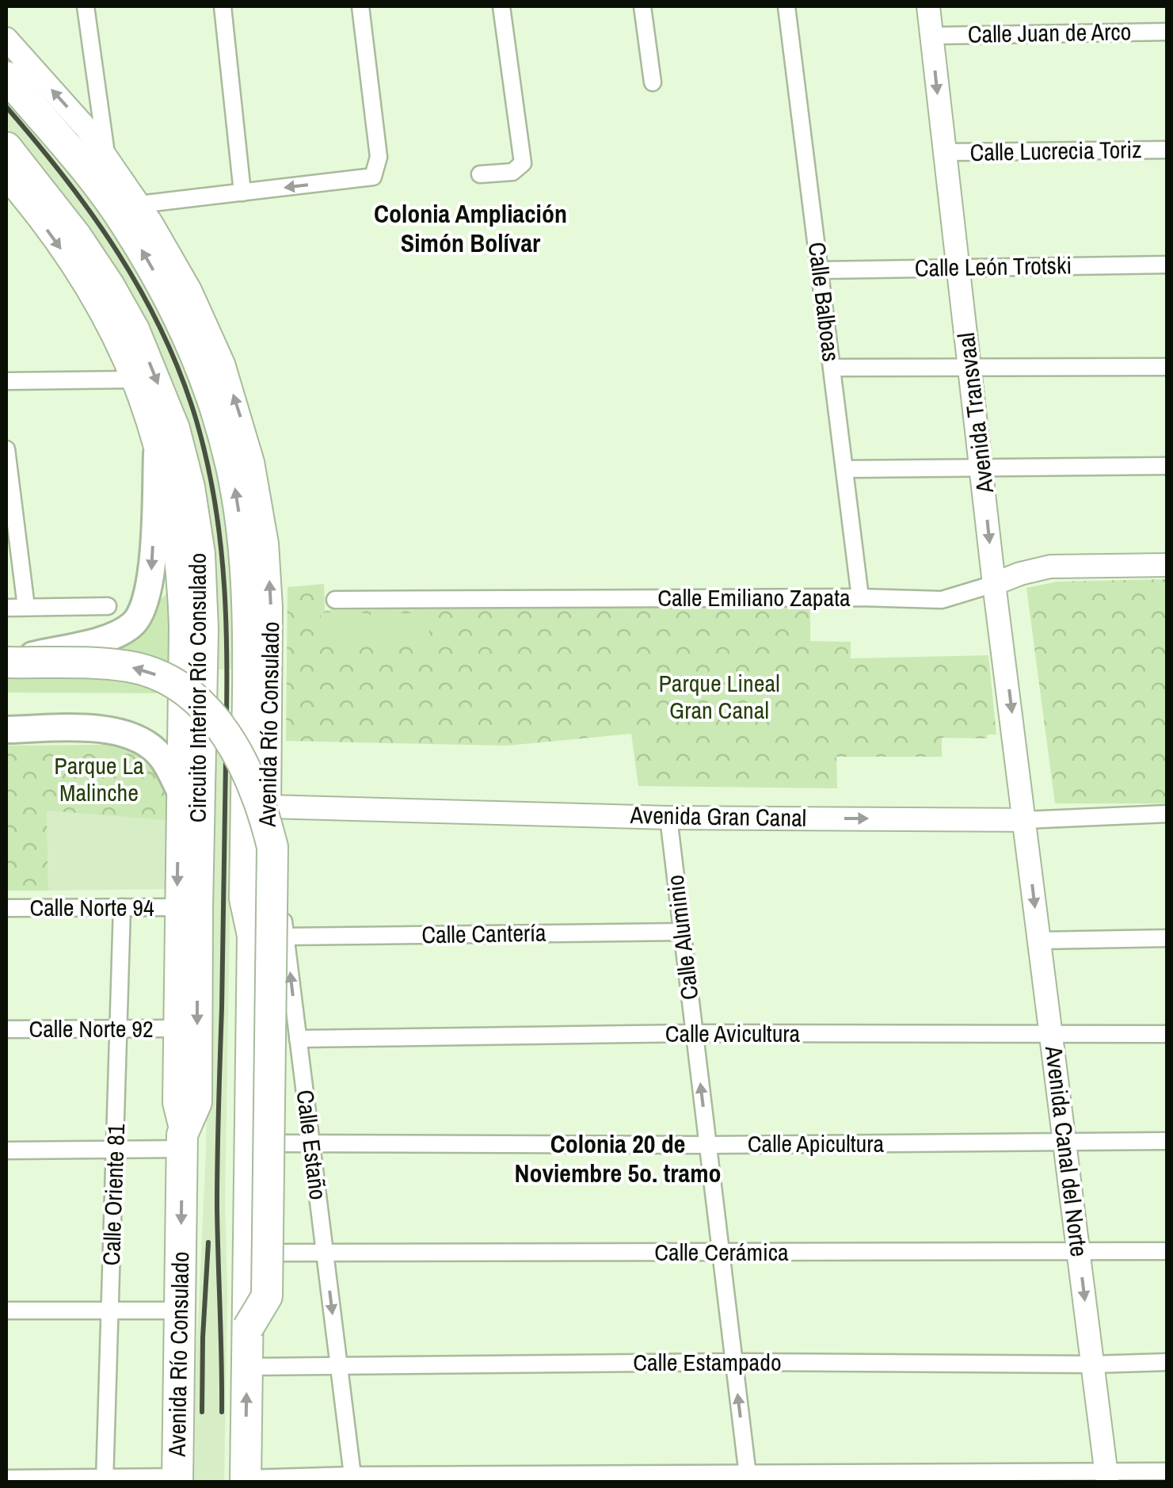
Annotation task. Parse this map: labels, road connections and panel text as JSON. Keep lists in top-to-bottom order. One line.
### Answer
{"streets":{"highway":["Circuito Interior Río Consulado","Avenida Río Consulado"],"main road":["Avenida Transvaal","Calle Emiliano Zapata","Avenida Gran Canal","Avenida Canal del Norte"],"street":["Calle Juan de Arco","Calle Lucrecia Toriz","Calle León Trotski","Calle Balboas","Calle Norte 94","Calle Cantería","Calle Aluminio","Calle Norte 92","Calle Avicultura","Calle Apicultura","Calle Estaño","Calle Oriente 81","Calle Cerámica","Calle Estampado"]},"crossings":[["Calle Juan de Arco","Avenida Transvaal"],["Calle Lucrecia Toriz","Avenida Transvaal"],["Calle León Trotski","Calle Balboas"],["Calle León Trotski","Avenida Transvaal"],["Calle Balboas","Calle Emiliano Zapata"],["Avenida Transvaal","Calle Emiliano Zapata"],["Avenida Transvaal","Avenida Gran Canal"],["Avenida Transvaal","Avenida Canal del Norte"],["Circuito Interior Río Consulado","Avenida Río Consulado"],["Avenida Río Consulado","Avenida Gran Canal"],["Avenida Río Consulado","Calle Norte 94"],["Avenida Río Consulado","Calle Norte 92"],["Avenida Río Consulado","Calle Estaño"],["Avenida Río Consulado","Calle Estampado"],["Avenida Gran Canal","Calle Aluminio"],["Avenida Gran Canal","Calle Estaño"],["Avenida Gran Canal","Avenida Canal del Norte"],["Calle Norte 94","Calle Oriente 81"],["Calle Cantería","Calle Aluminio"],["Calle Cantería","Calle Estaño"],["Calle Aluminio","Calle Avicultura"],["Calle Aluminio","Calle Apicultura"],["Calle Aluminio","Calle Cerámica"],["Calle Aluminio","Calle Estampado"],["Calle Norte 92","Calle Oriente 81"],["Calle Avicultura","Calle Estaño"],["Calle Avicultura","Avenida Canal del Norte"],["Calle Apicultura","Calle Estaño"],["Calle Apicultura","Avenida Canal del Norte"],["Calle Estaño","Calle Cerámica"],["Calle Estaño","Calle Estampado"],["Avenida Canal del Norte","Calle Cerámica"],["Avenida Canal del Norte","Calle Estampado"]],"one_way":["Avenida Transvaal","Avenida Gran Canal","Avenida Canal del Norte"],"districts":["Colonia Ampliación Simón Bolívar","Colonia 20 de Noviembre 5o. tramo"],"parks":["Parque Lineal Gran Canal","Parque La Malinche"]}
